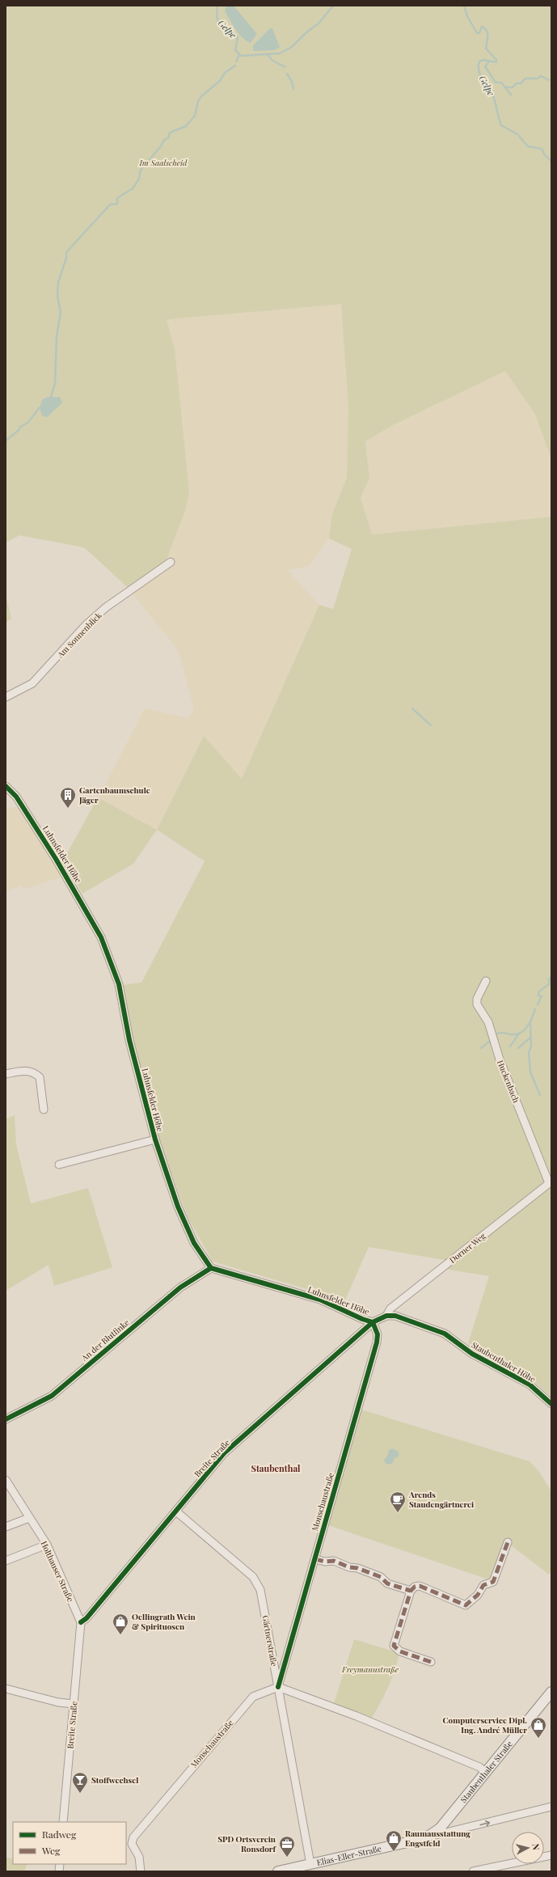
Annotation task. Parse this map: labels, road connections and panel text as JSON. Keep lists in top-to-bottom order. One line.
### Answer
{"streets":{"main road":["Staubenthaler Straße","Elias-Eller-Straße"],"street":["Am Sonnenblick","Luhnsfelder Höhe","Huckenbach","Dorner Weg","An der Blutfinke","Staubenthaler Höhe","Breite Straße","Monschaustraße","Holthauser Straße","Gärtnerstraße"]},"crossings":[["Luhnsfelder Höhe","An der Blutfinke"],["Luhnsfelder Höhe","Breite Straße"],["Luhnsfelder Höhe","Monschaustraße"],["Huckenbach","Dorner Weg"],["Dorner Weg","Staubenthaler Höhe"],["Breite Straße","Monschaustraße"],["Breite Straße","Holthauser Straße"],["Breite Straße","Gärtnerstraße"],["Monschaustraße","Gärtnerstraße"],["Gärtnerstraße","Elias-Eller-Straße"],["Staubenthaler Straße","Elias-Eller-Straße"]],"one_way":["Elias-Eller-Straße"],"districts":["Staubenthal"],"water":["Gelpe"],"parks":["Im Saalscheid","Freymannstraße"],"places":{"building":["Gartenbaumschule Jäger"],"cafe":["Arends Staudengärtnerei"],"shop":["Oellingrath Wein & Spirituosen","Computerservice Dipl. Ing. André Müller","Raumausstattung Engstfeld"],"bar":["Stoffwechsel"],"office":["SPD Ortsverein Ronsdorf"]},"legend":["Radweg","Weg"],"north":"right"}
